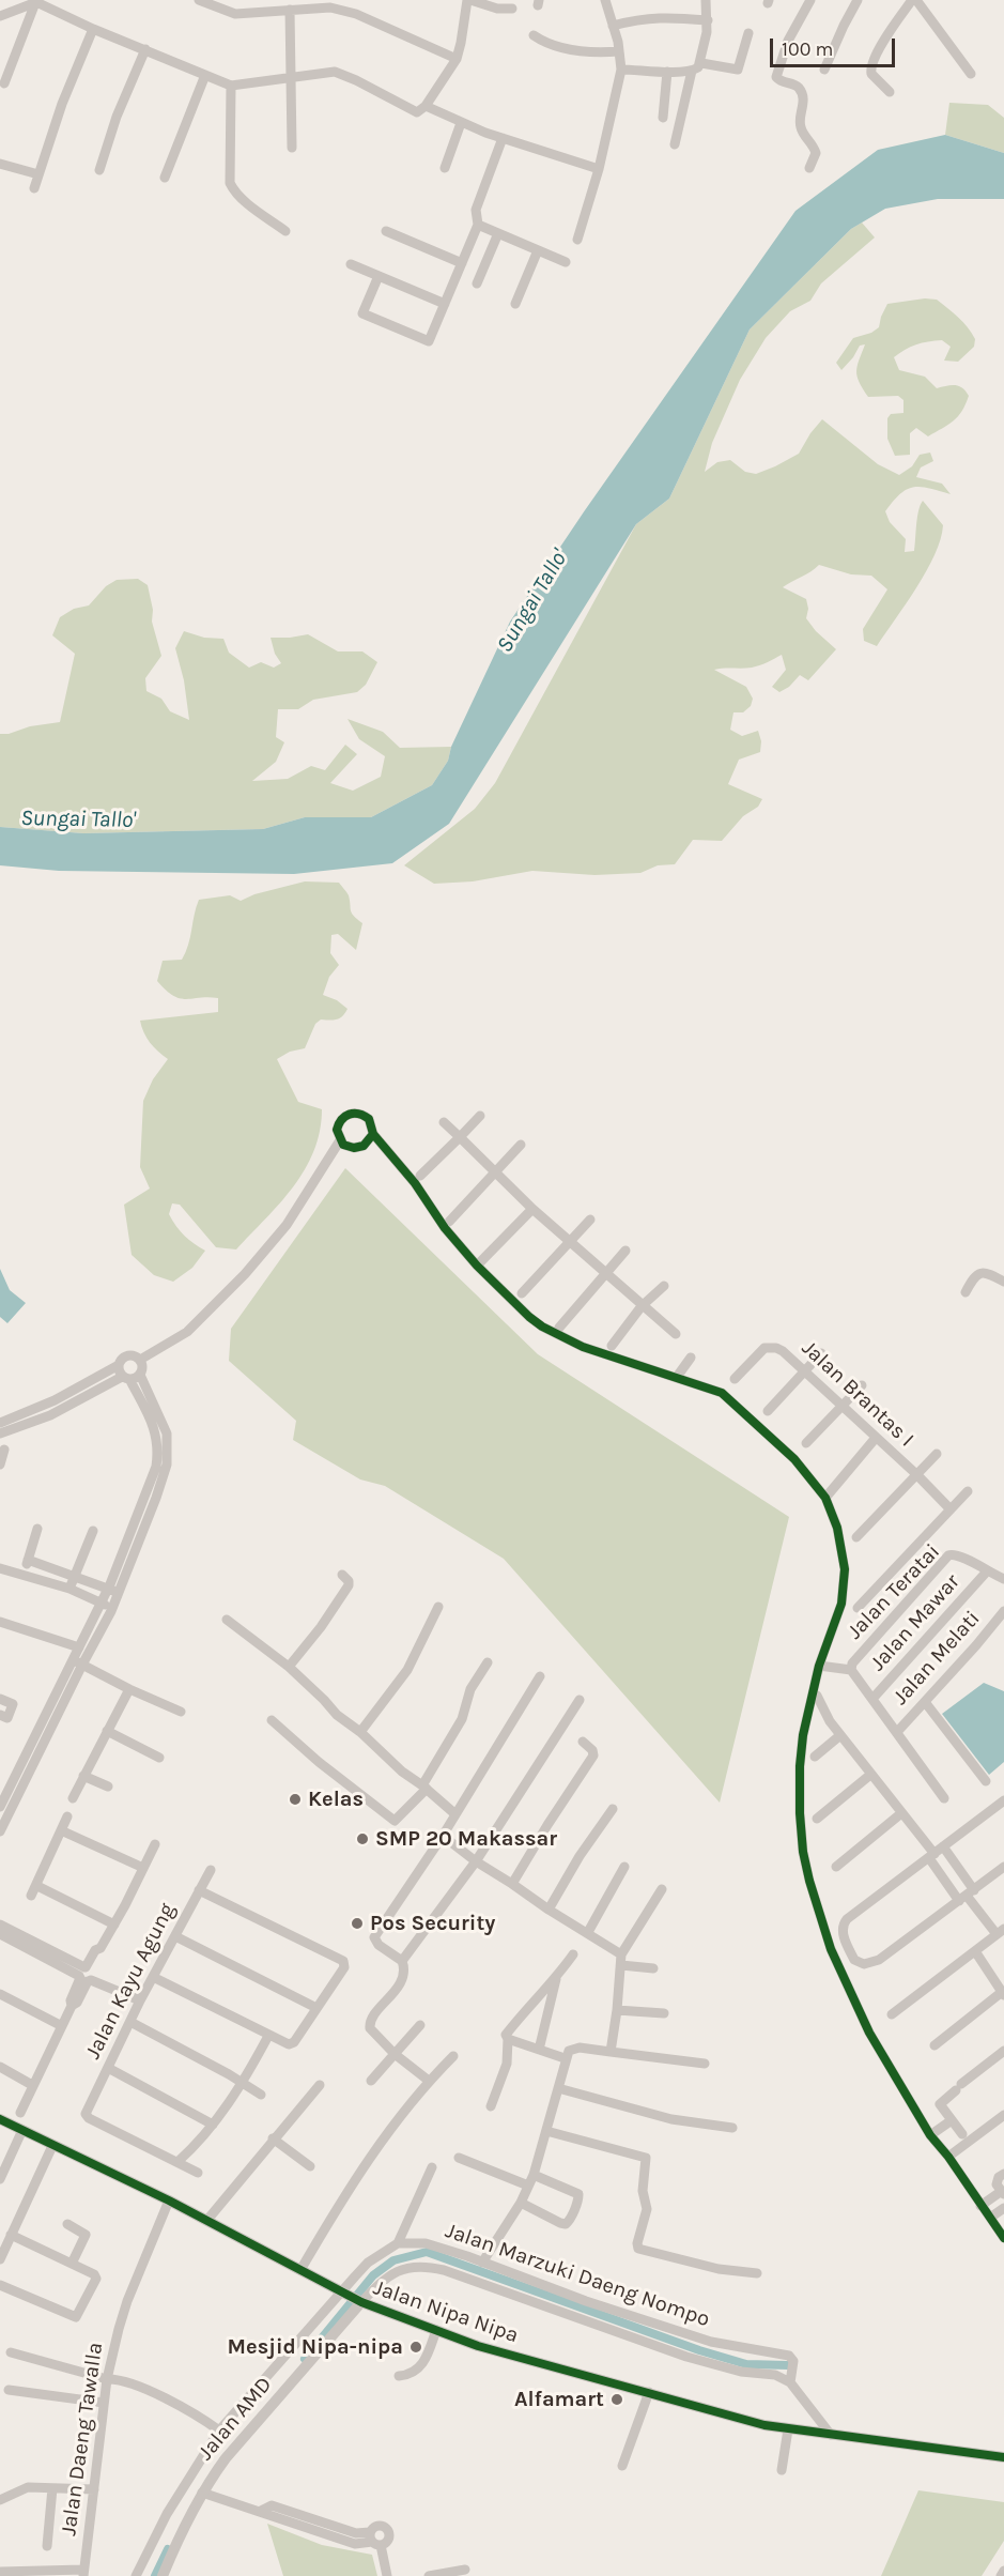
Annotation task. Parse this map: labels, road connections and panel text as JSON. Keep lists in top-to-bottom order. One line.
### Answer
{"streets":{"street":["Jalan Brantas I","Jalan Teratai","Jalan Mawar","Jalan Melati","Jalan Kayu Agung","Jalan Marzuki Daeng Nompo","Jalan Nipa Nipa","Jalan AMD","Jalan Daeng Tawalla"]},"crossings":[["Jalan Teratai","Jalan Mawar"],["Jalan Nipa Nipa","Jalan AMD"],["Jalan Nipa Nipa","Jalan Daeng Tawalla"]],"water":["Sungai Tallo'"],"places":["Kelas","SMP 20 Makassar","Pos Security","Mesjid Nipa-nipa","Alfamart"],"scale_bar":"100 m"}
